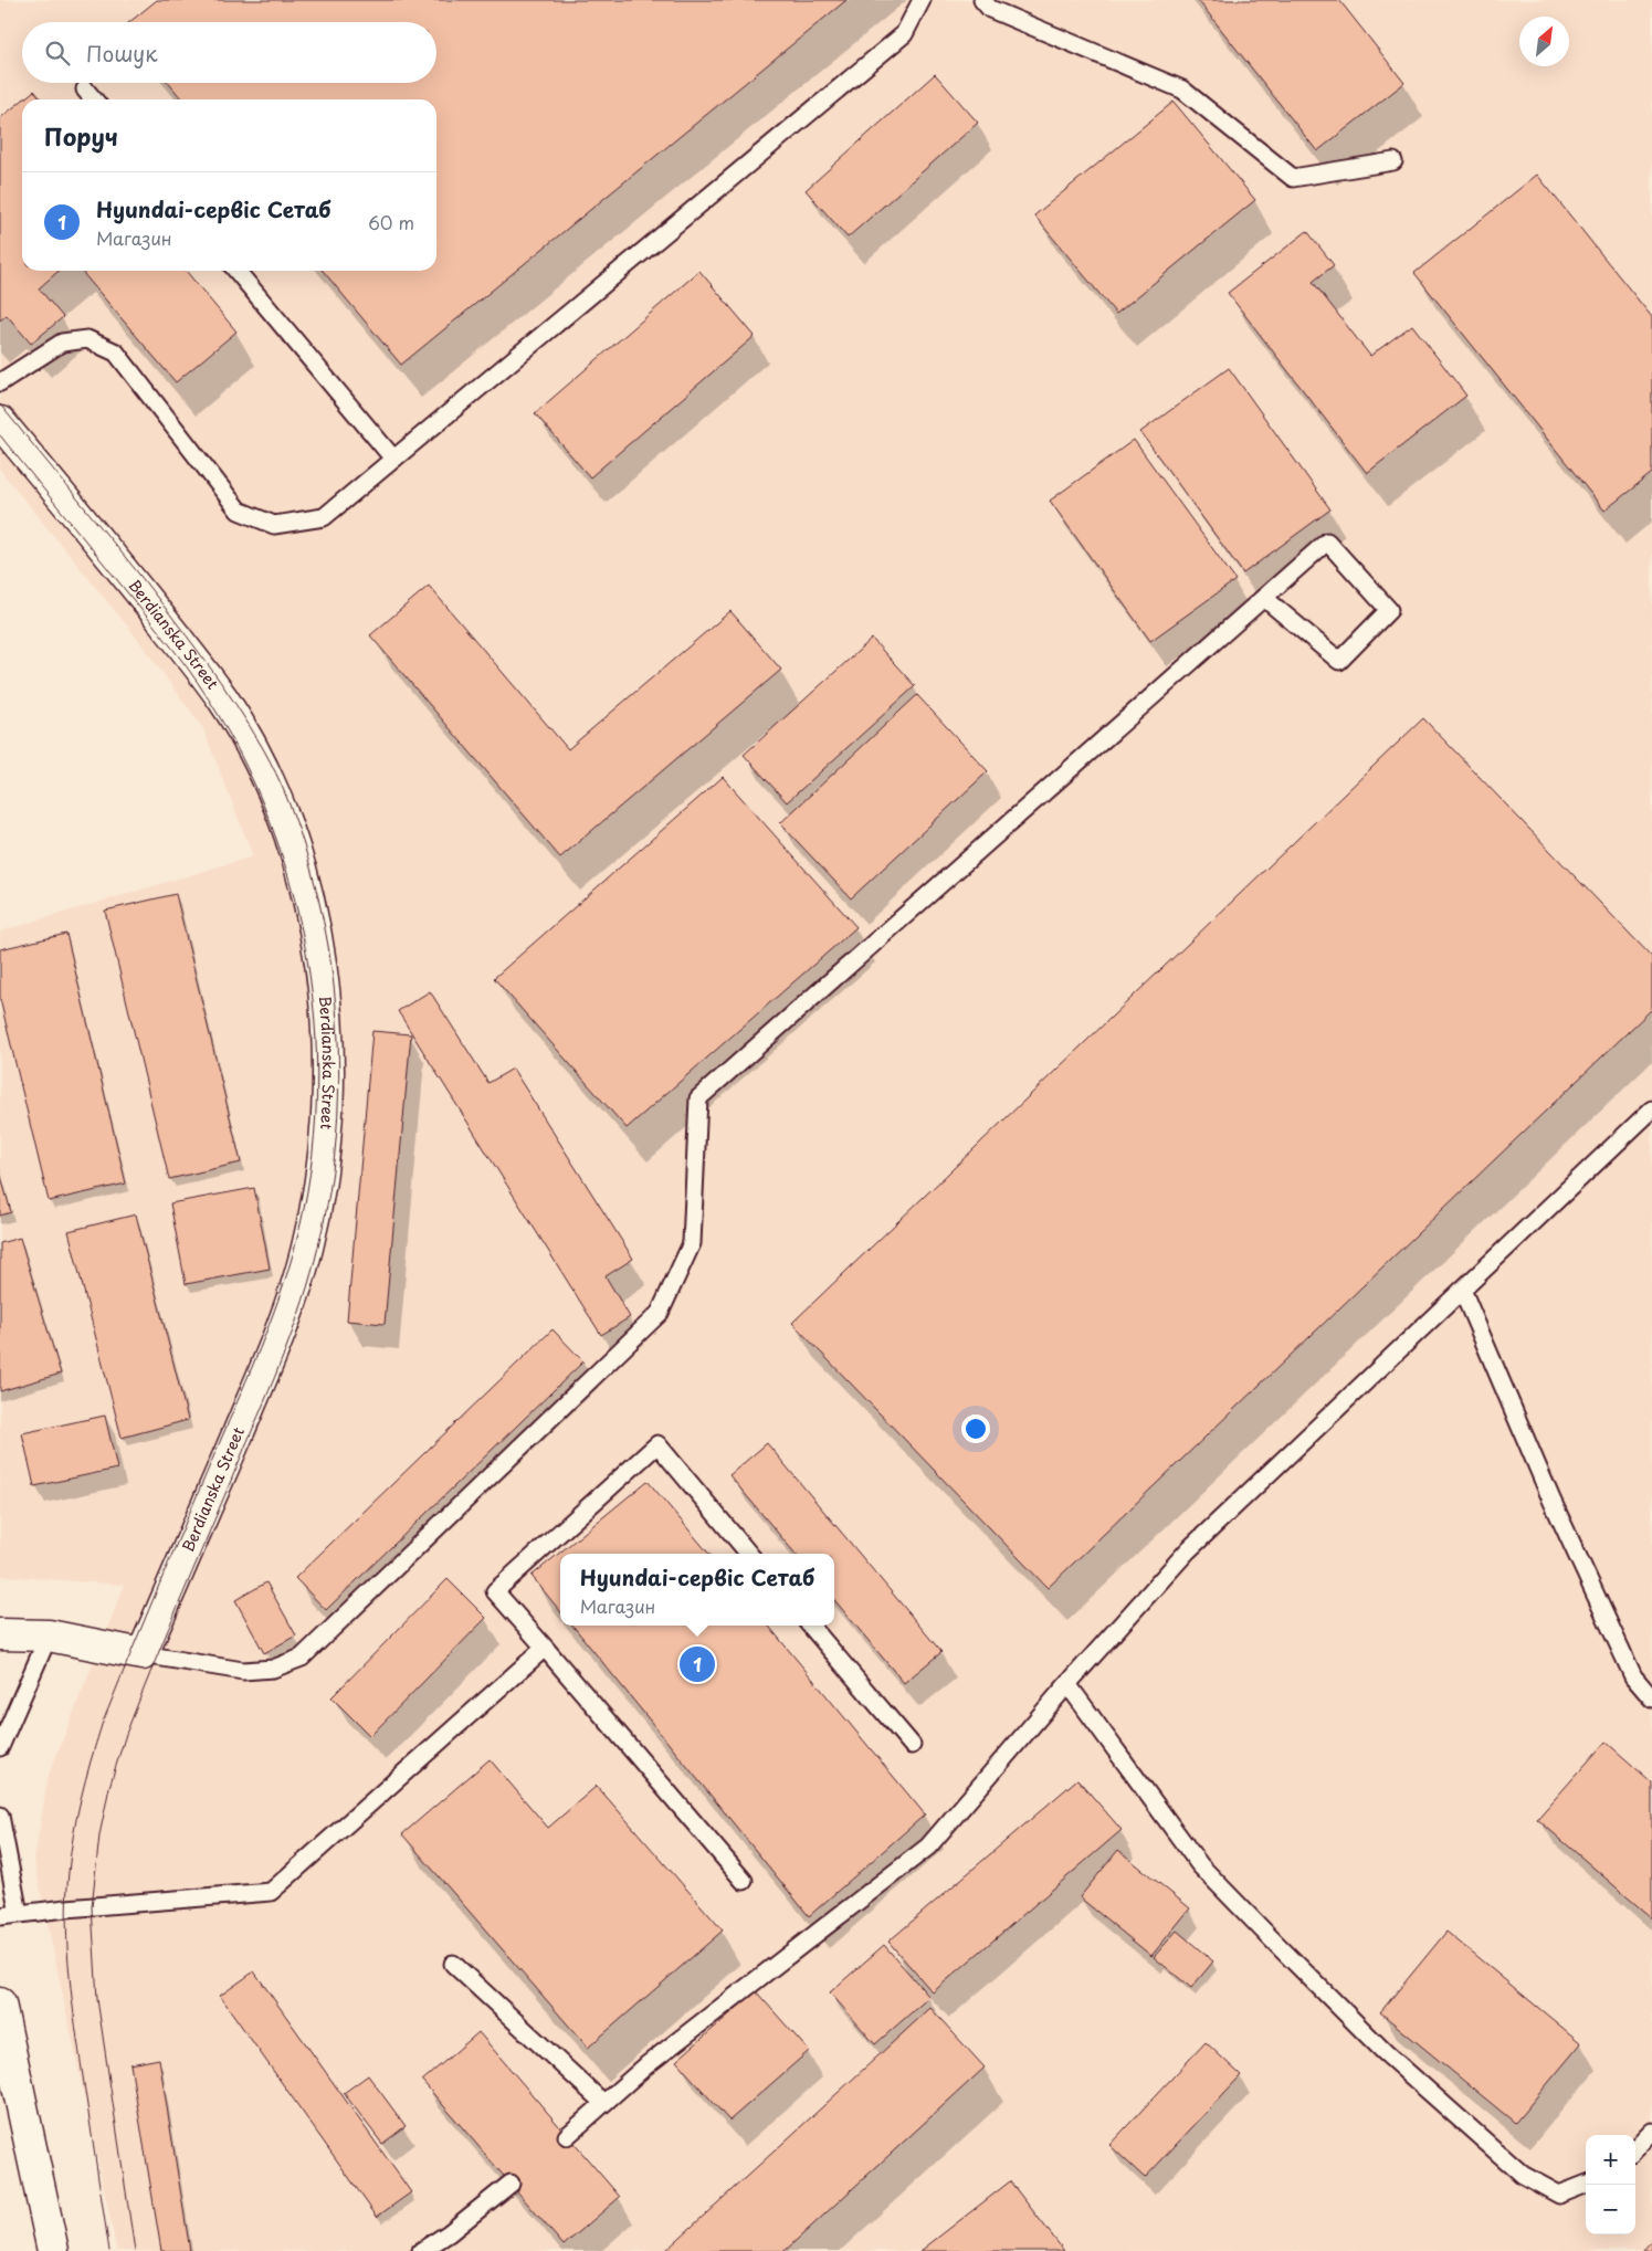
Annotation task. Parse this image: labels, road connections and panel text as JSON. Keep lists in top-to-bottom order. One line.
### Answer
{"streets":{"street":["Berdianska Street"]},"north":"top right","page":{"search":"Пошук","heading":"Поруч","list":[{"mark":"1","name":"Hyundai-сервіс Сетаб","note":"Магазин","value":"60 m"}],"popup":["Hyundai-сервіс Сетаб","Магазин"],"pins":"1","map_buttons":["+","−"]}}
